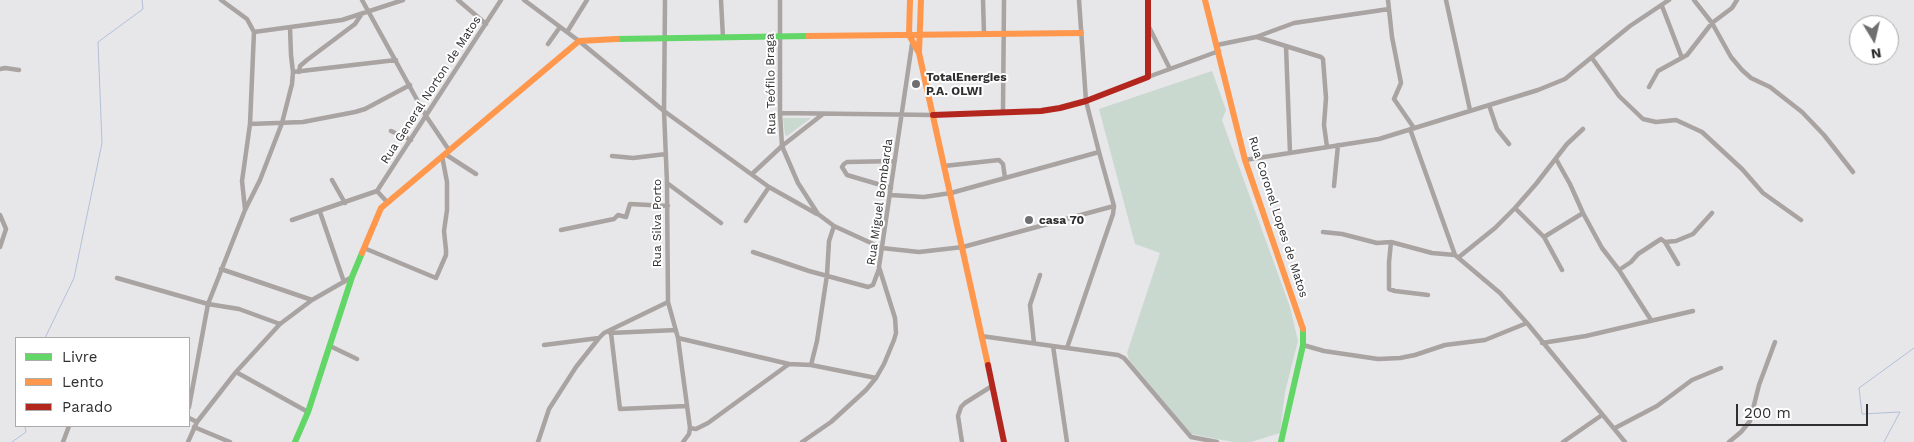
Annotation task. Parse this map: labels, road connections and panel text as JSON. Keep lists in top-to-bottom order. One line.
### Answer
{"streets":{"street":["Rua Teófilo Braga","Rua General Norton de Matos","Rua Miguel Bombarda","Rua Coronel Lopes de Matos","Rua Silva Porto"]},"crossings":[["Rua Teófilo Braga","Rua Miguel Bombarda"]],"places":["TotalEnergies P.A. OLWI","casa 70"],"legend":["Livre","Lento","Parado"],"scale_bar":"200 m","north":"bottom"}
